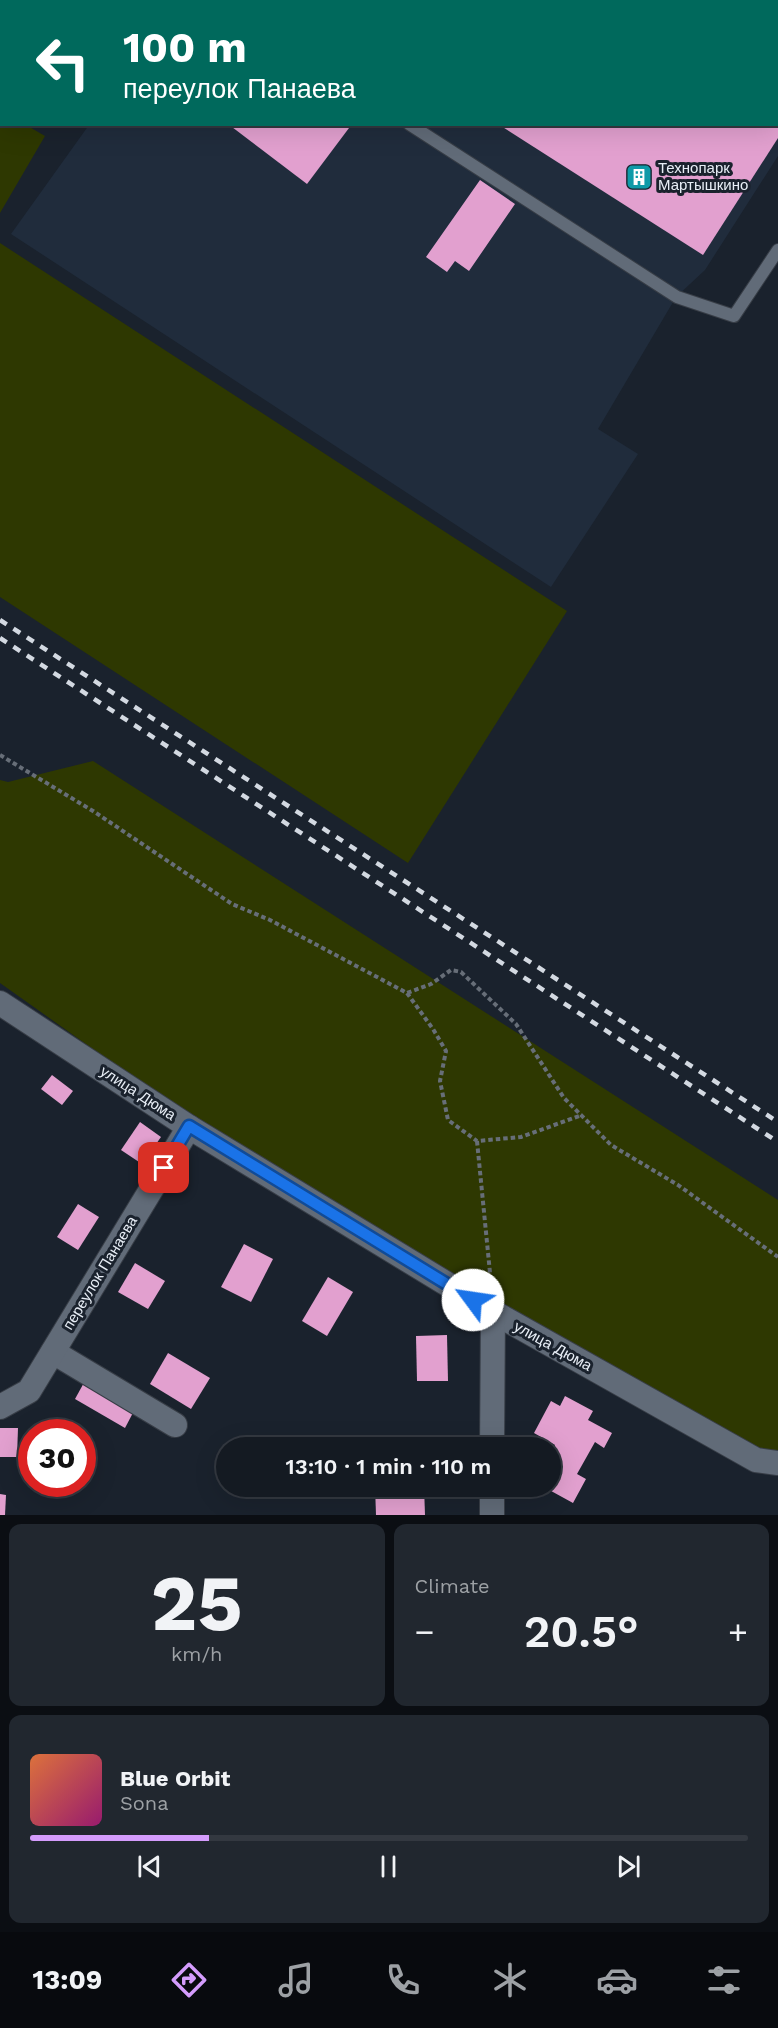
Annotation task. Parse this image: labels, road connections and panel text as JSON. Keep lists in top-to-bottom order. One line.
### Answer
{"streets":{"street":["улица Дюма","переулок Панаева"]},"crossings":[["улица Дюма","переулок Панаева"]],"places":{"building":["Технопарк Мартышкино"]},"page":{"turn":["100 m","переулок Панаева"],"limit":"30","trip":"13:10 · 1 min · 110 m","tile":[["25","km/h"],"Climate"],"heat":["−","20.5°","+"],"song":["Blue Orbit","Sona"],"tabs":"13:09"}}
